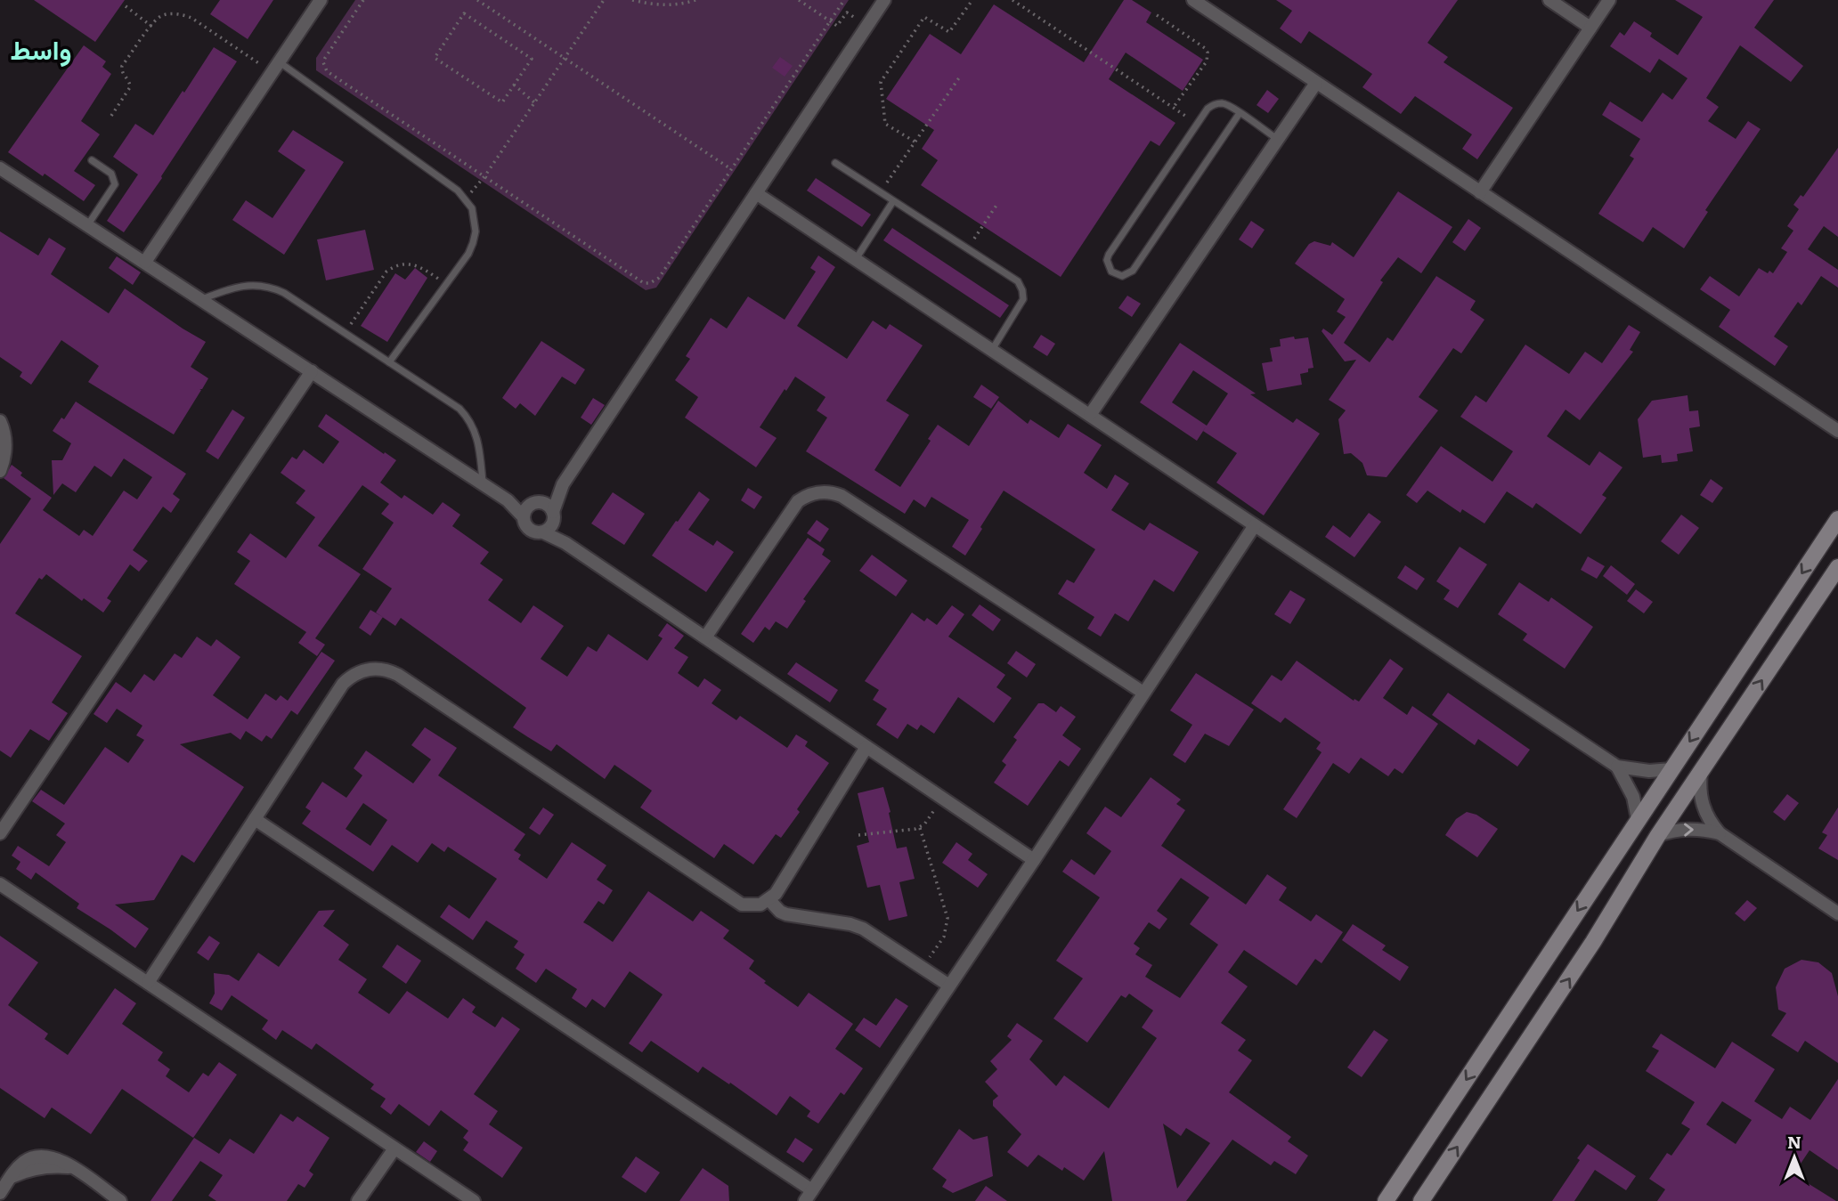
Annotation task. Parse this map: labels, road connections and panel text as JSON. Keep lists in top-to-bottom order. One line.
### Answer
{"districts":["واسط"],"north":"top"}
